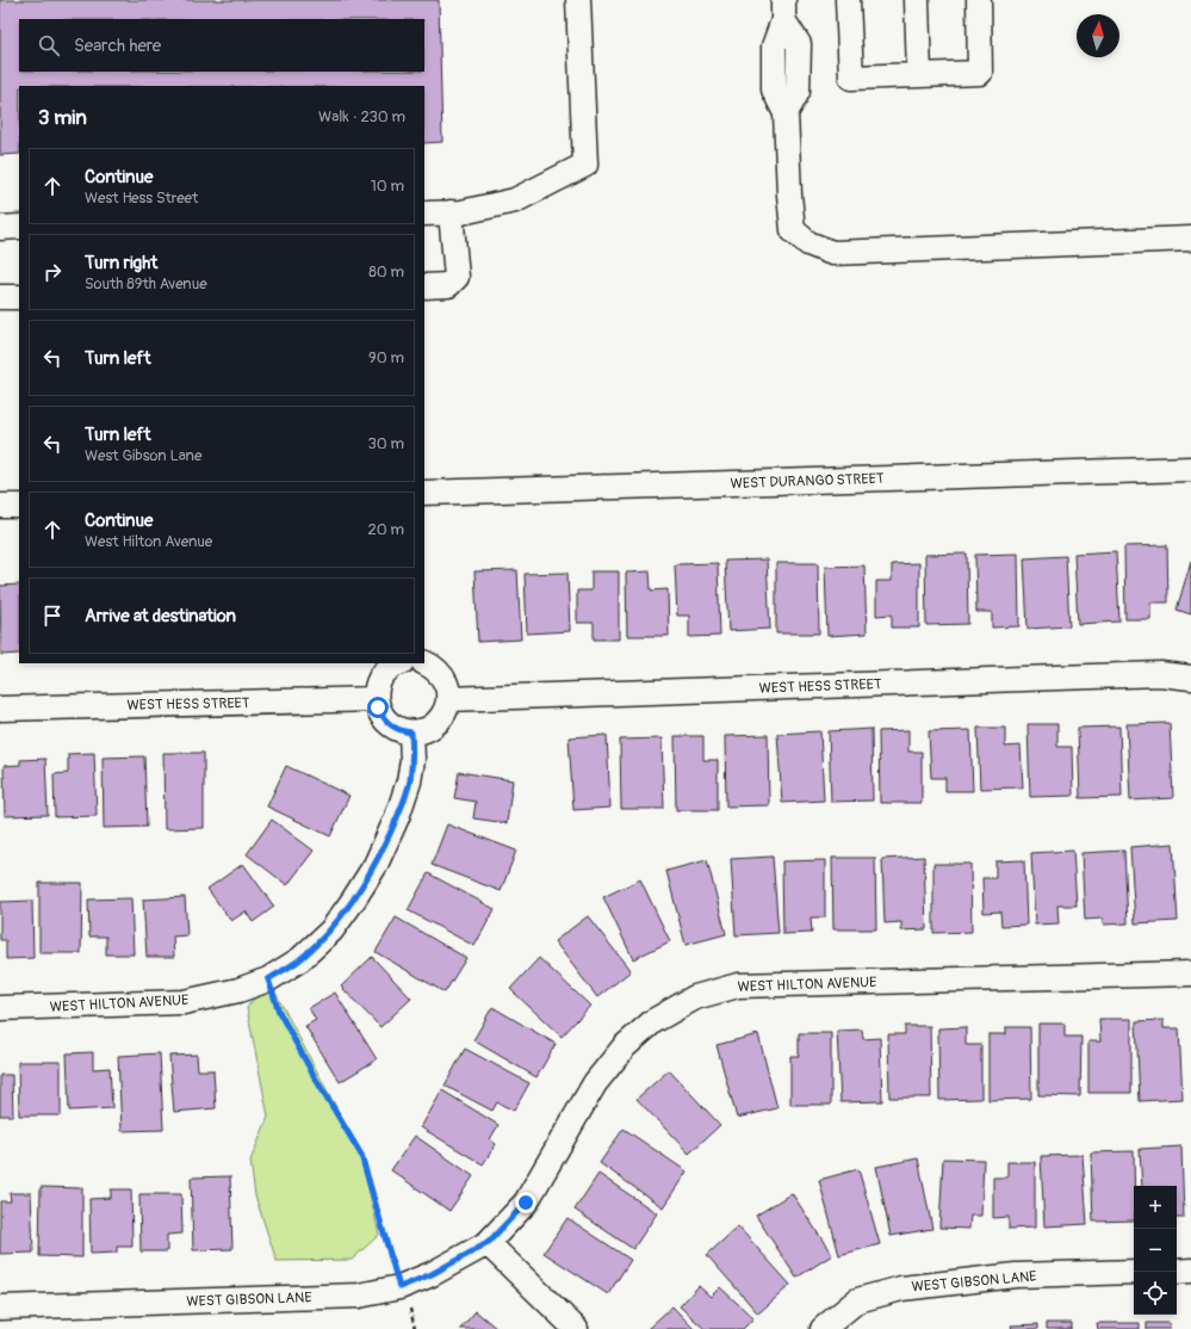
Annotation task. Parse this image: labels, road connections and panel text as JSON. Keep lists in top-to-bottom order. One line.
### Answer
{"streets":{"street":["WEST DURANGO STREET","WEST HESS STREET","WEST HILTON AVENUE","WEST GIBSON LANE"]},"crossings":[["WEST HILTON AVENUE","WEST GIBSON LANE"]],"north":"top","page":{"search":"Search here","heading":["3 min","Walk · 230 m"],"list":[["Continue","West Hess Street","10 m"],["Turn right","South 89th Avenue","80 m"],["Turn left","90 m"],["Turn left","West Gibson Lane","30 m"],["Continue","West Hilton Avenue","20 m"],"Arrive at destination"],"map_buttons":["+","−"]}}
